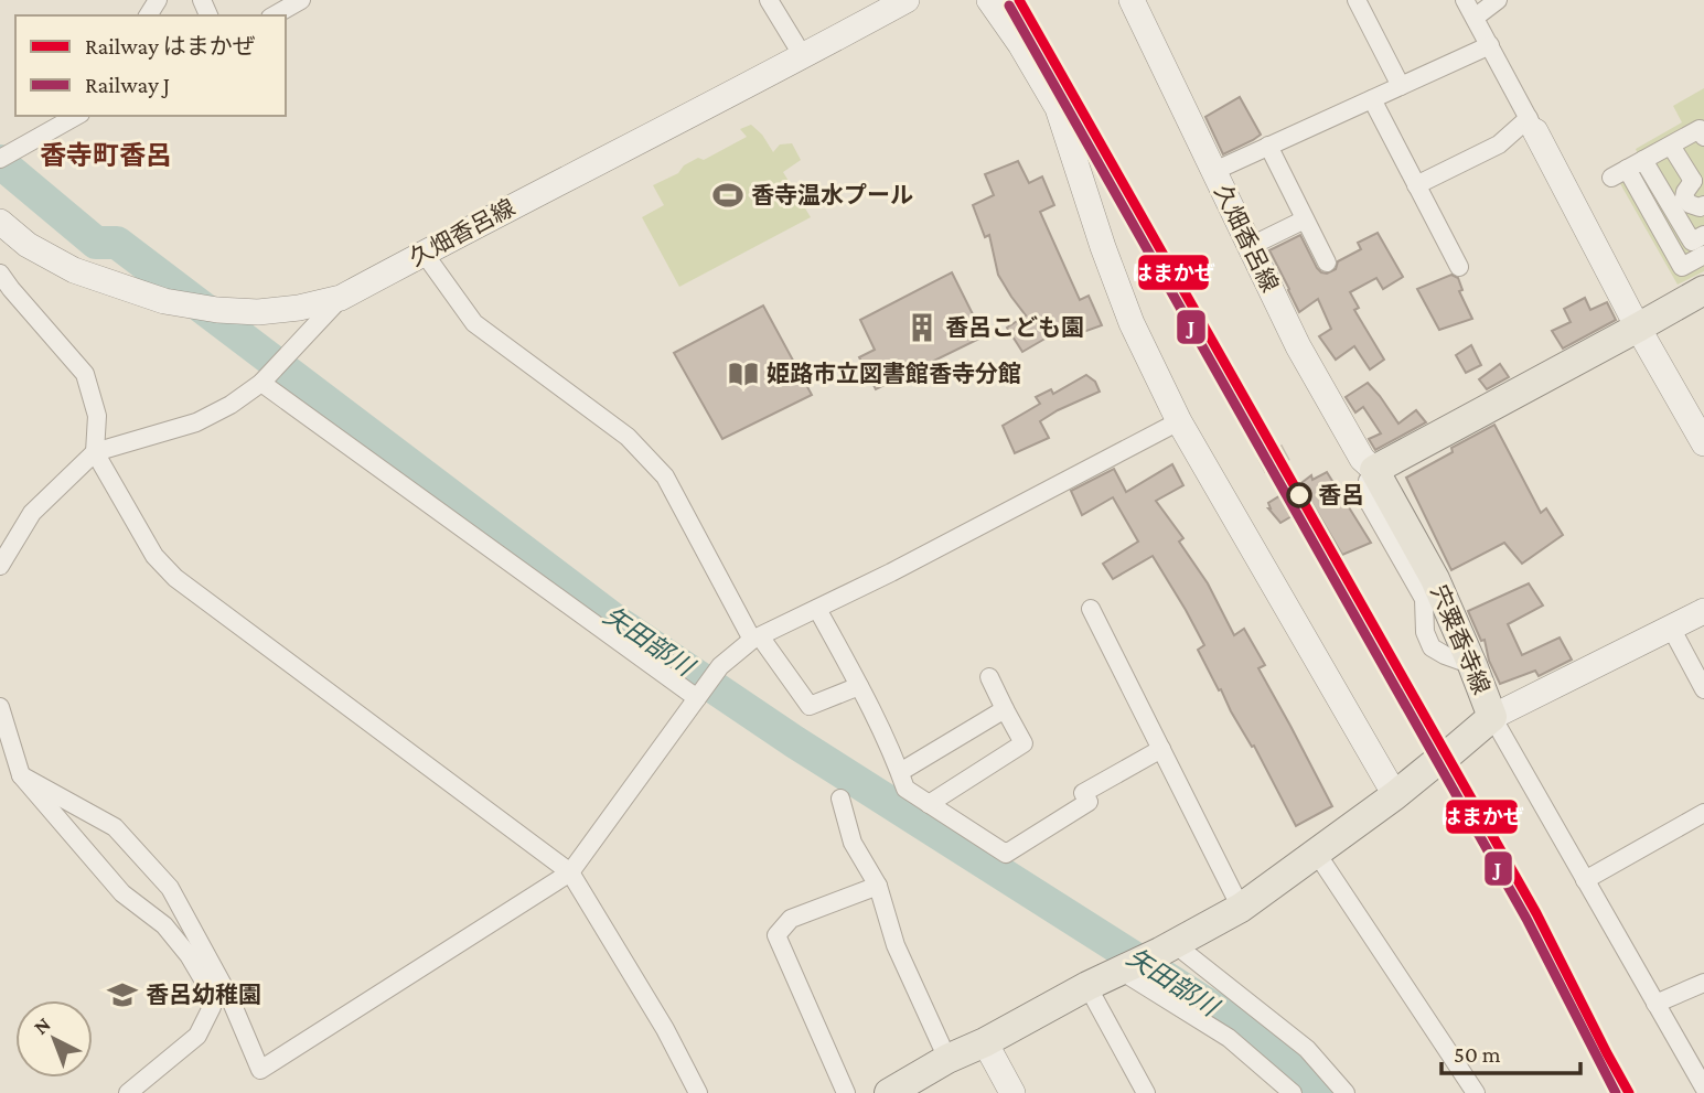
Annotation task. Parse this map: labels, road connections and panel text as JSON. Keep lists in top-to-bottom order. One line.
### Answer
{"streets":{"main road":["宍粟香寺線"],"street":["久畑香呂線"]},"crossings":[["久畑香呂線","宍粟香寺線"]],"districts":["香寺町香呂"],"water":["矢田部川"],"places":{"sports":["香寺温水プール"],"building":["香呂こども園"],"library":["姫路市立図書館香寺分館"],"other":["香呂"],"school or university":["香呂幼稚園"]},"lines":["rail line はまかぜ","rail line J"],"legend":["Railway はまかぜ","Railway J"],"scale_bar":"50 m","north":"top left"}
